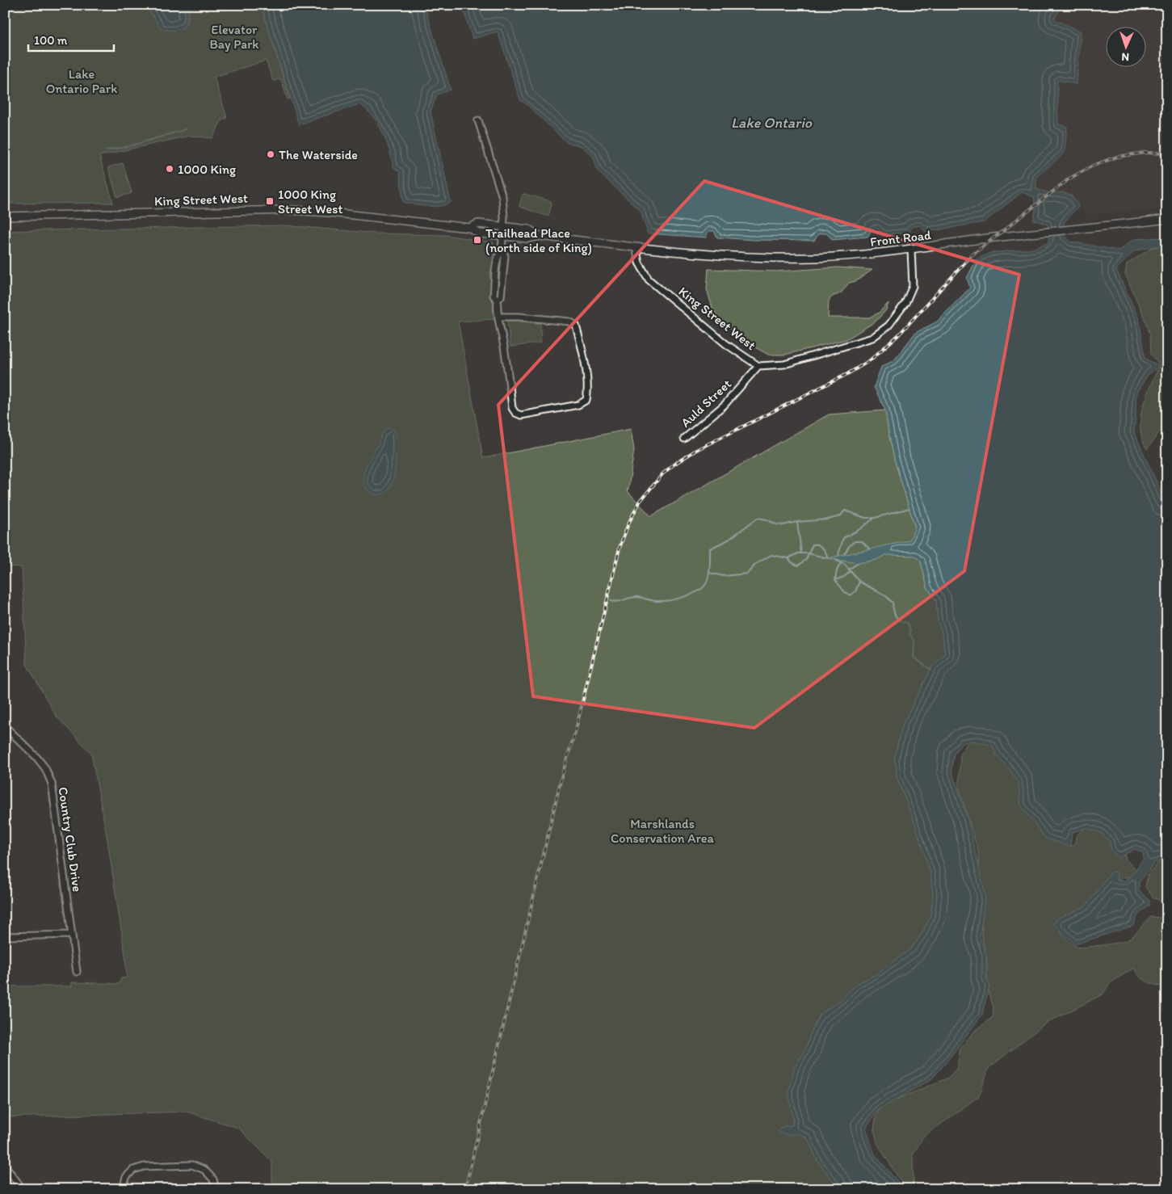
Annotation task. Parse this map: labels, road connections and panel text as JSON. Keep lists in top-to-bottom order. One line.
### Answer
{"streets":{"main road":["King Street West","Front Road"],"street":["Auld Street","Country Club Drive"]},"crossings":[["King Street West","Front Road"],["King Street West","Auld Street"]],"water":["Lake Ontario"],"parks":["Elevator Bay Park","Lake Ontario Park","Marshlands Conservation Area"],"places":{"other":["The Waterside","1000 King"],"transit":["1000 King Street West","Trailhead Place (north side of King)"]},"scale_bar":"100 m","north":"bottom"}
